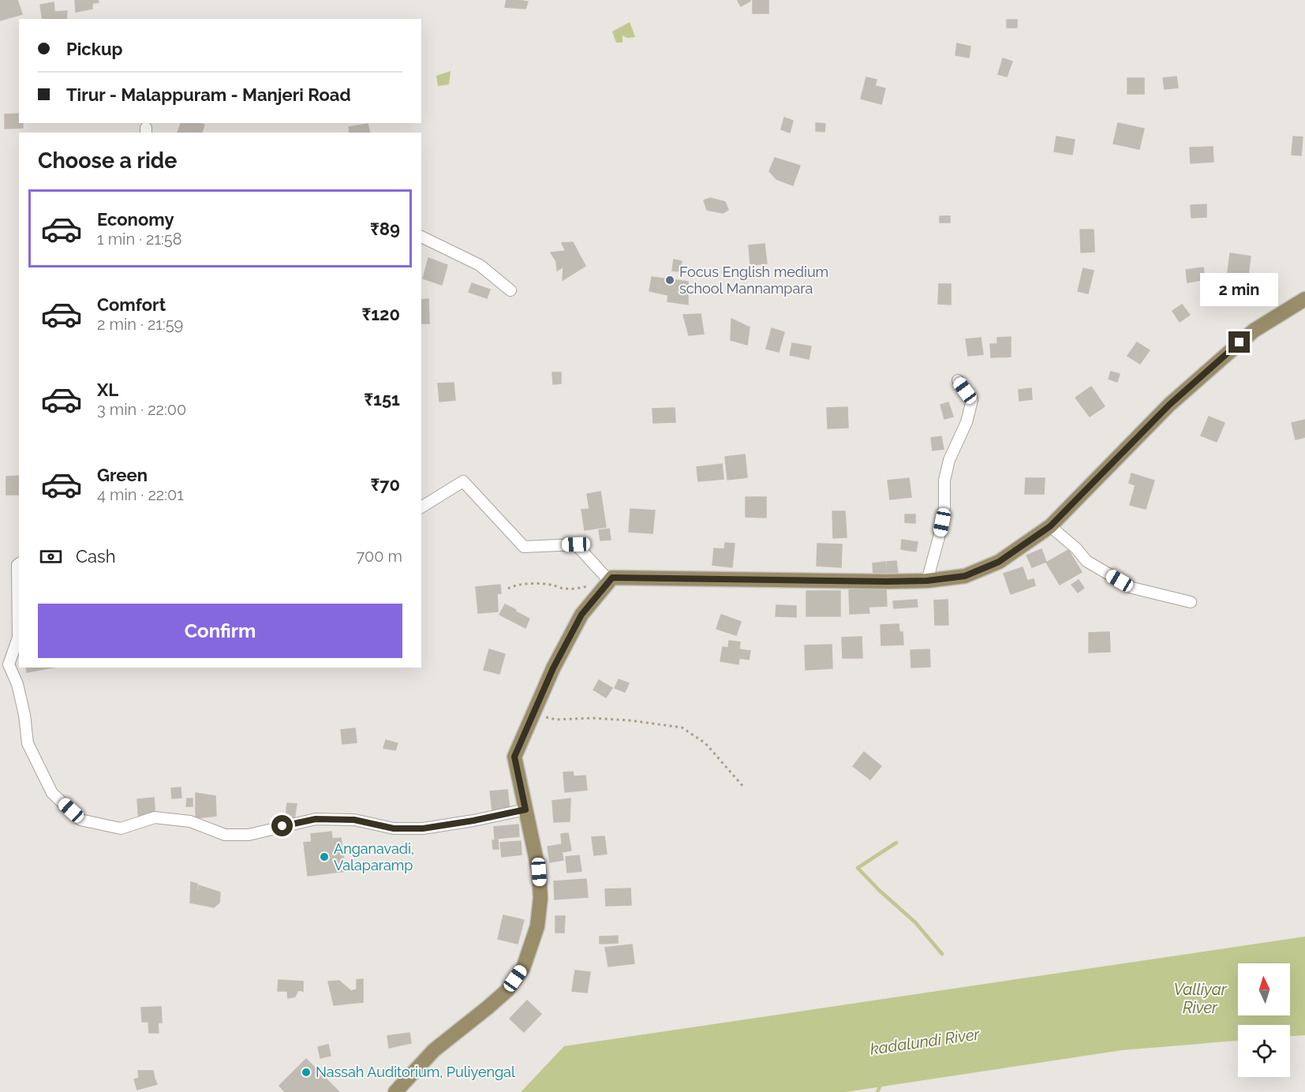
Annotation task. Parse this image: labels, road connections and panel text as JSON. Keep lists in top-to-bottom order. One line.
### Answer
{"water":["Valliyar River","kadalundi River"],"places":["Focus English medium school Mannampara","Anganavadi, Valaparamp","Nassah Auditorium, Puliyengal"],"north":"top","page":{"banner":["Pickup","Tirur - Malappuram - Manjeri Road"],"heading":"Choose a ride","list":[{"name":"Economy","note":"1 min · 21:58","value":"₹89"},{"name":"Comfort","note":"2 min · 21:59","value":"₹120"},{"name":"XL","note":"3 min · 22:00","value":"₹151"},{"name":"Green","note":"4 min · 22:01","value":"₹70"}],"bubble":"2 min","pay":["Cash","700 m"],"buttons":"Confirm"}}
